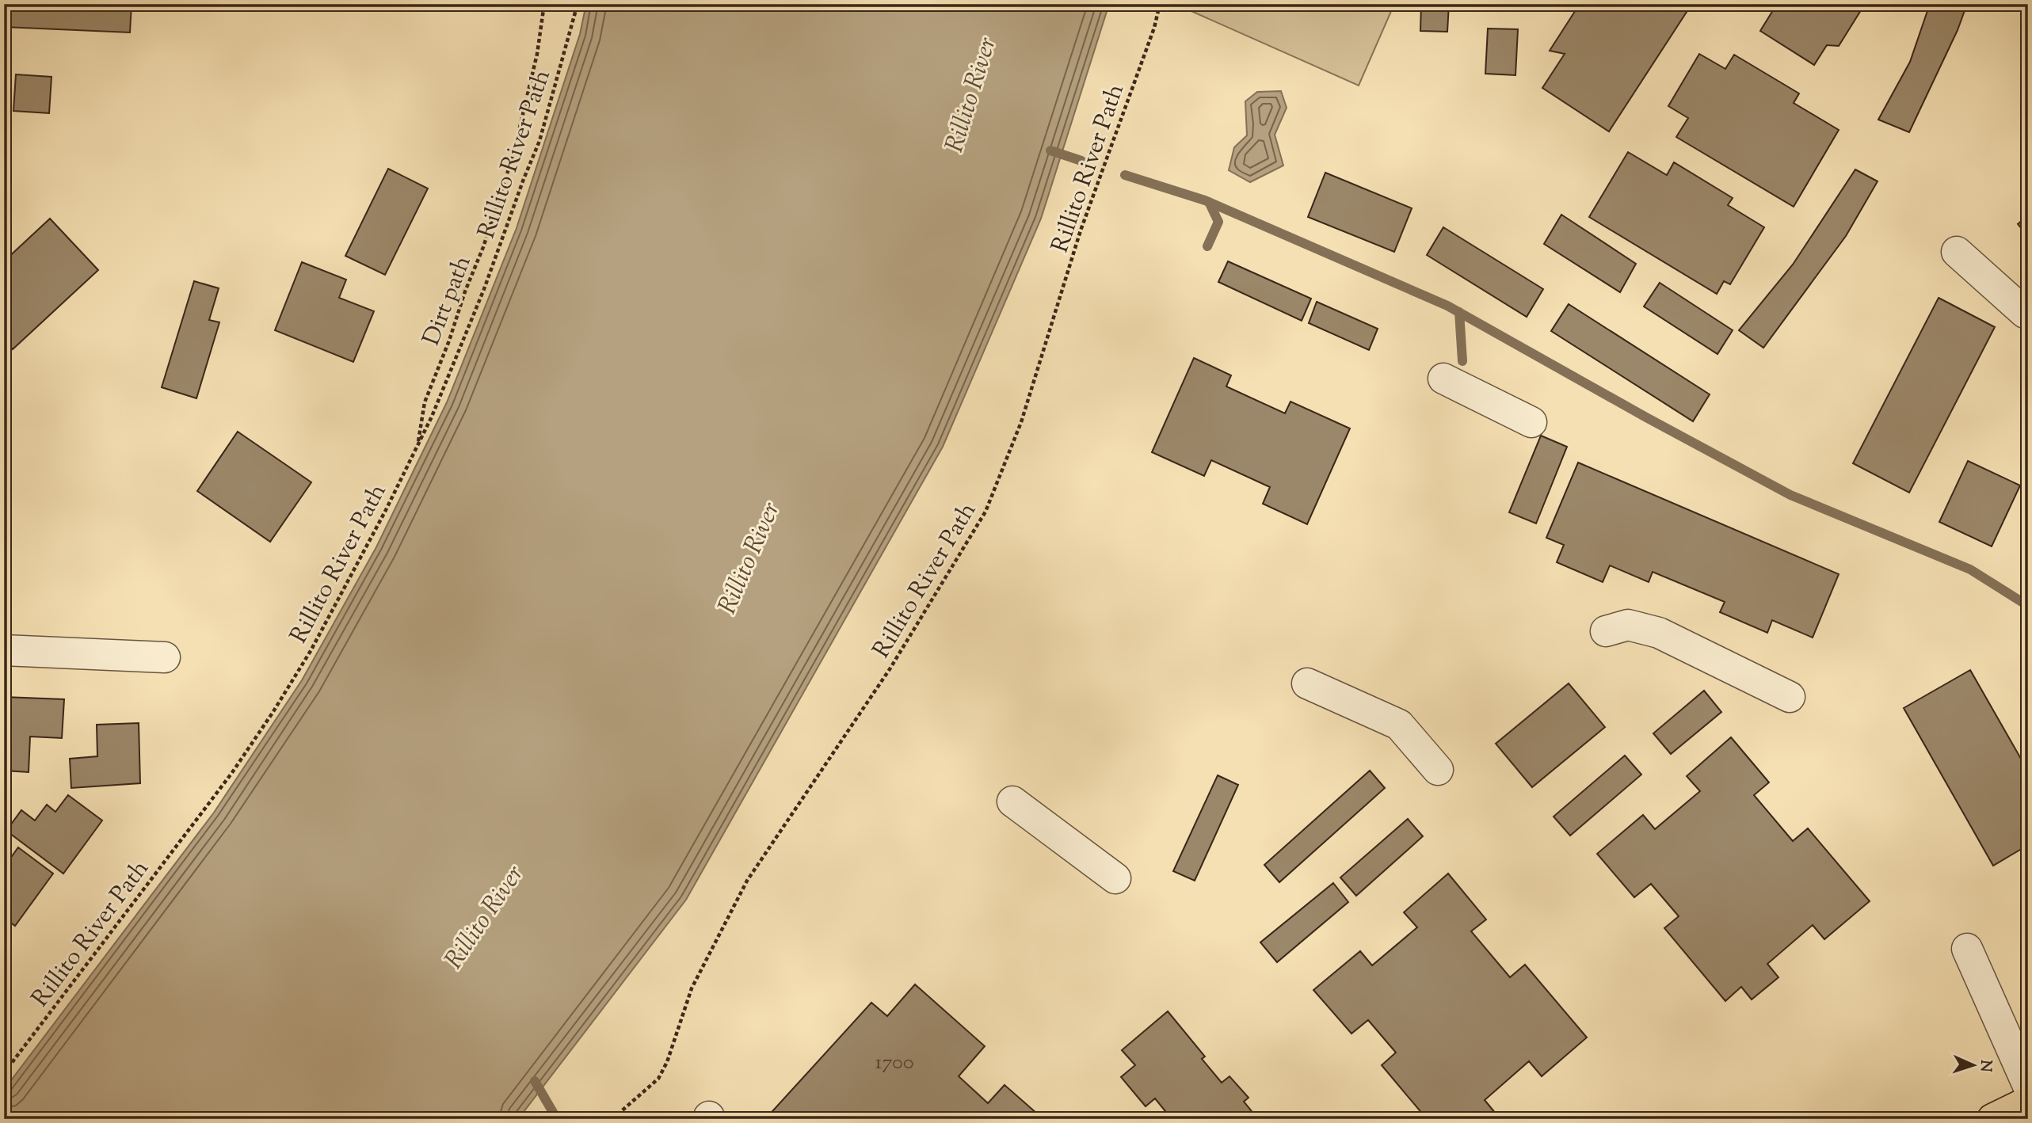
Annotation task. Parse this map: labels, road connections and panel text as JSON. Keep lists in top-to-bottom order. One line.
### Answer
{"streets":{"path":["Rillito River Path","Dirt path"]},"crossings":[["Rillito River Path","Dirt path"]],"water":["Rillito River"],"house_numbers":["1700"],"north":"right"}
